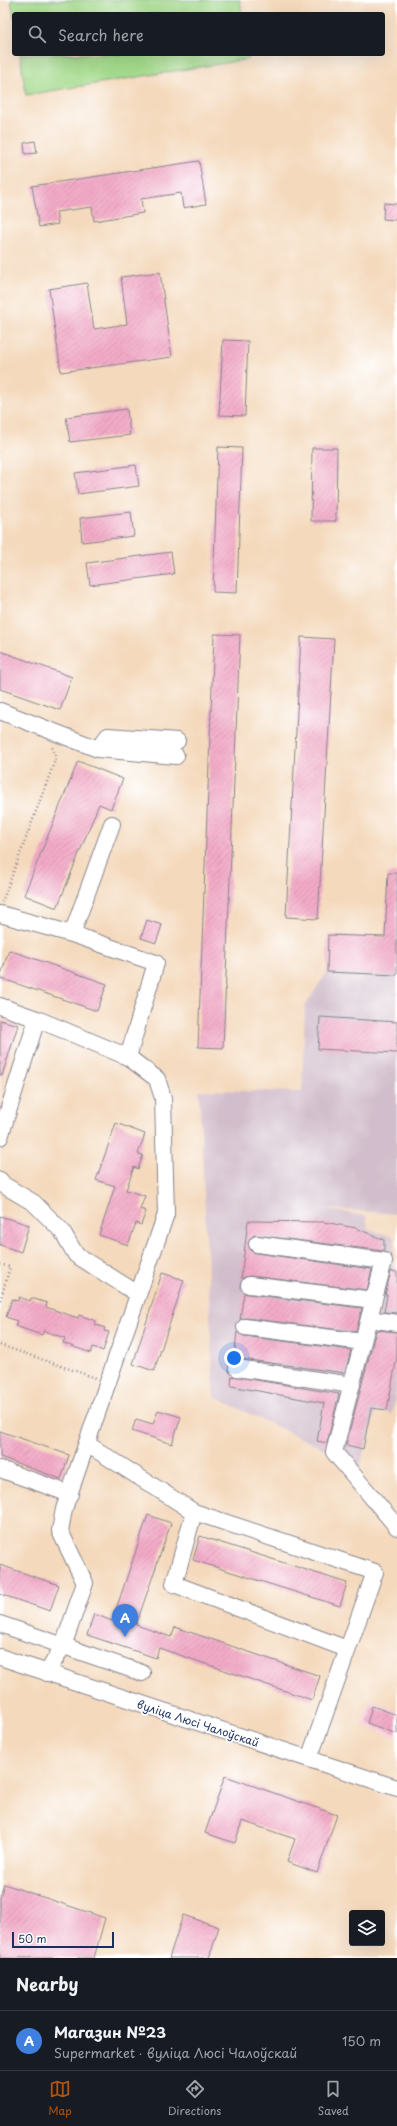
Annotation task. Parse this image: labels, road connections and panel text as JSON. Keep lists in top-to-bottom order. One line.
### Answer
{"streets":{"street":["вуліца Люсі Чалоўскай"]},"scale_bar":"50 m","page":{"search":"Search here","pins":"A","scale":"50 m","heading":"Nearby","list":[{"mark":"A","name":"Магазин №23","note":"Supermarket · вуліца Люсі Чалоўскай","value":"150 m"}],"nav":["Map","Directions","Saved"]}}
